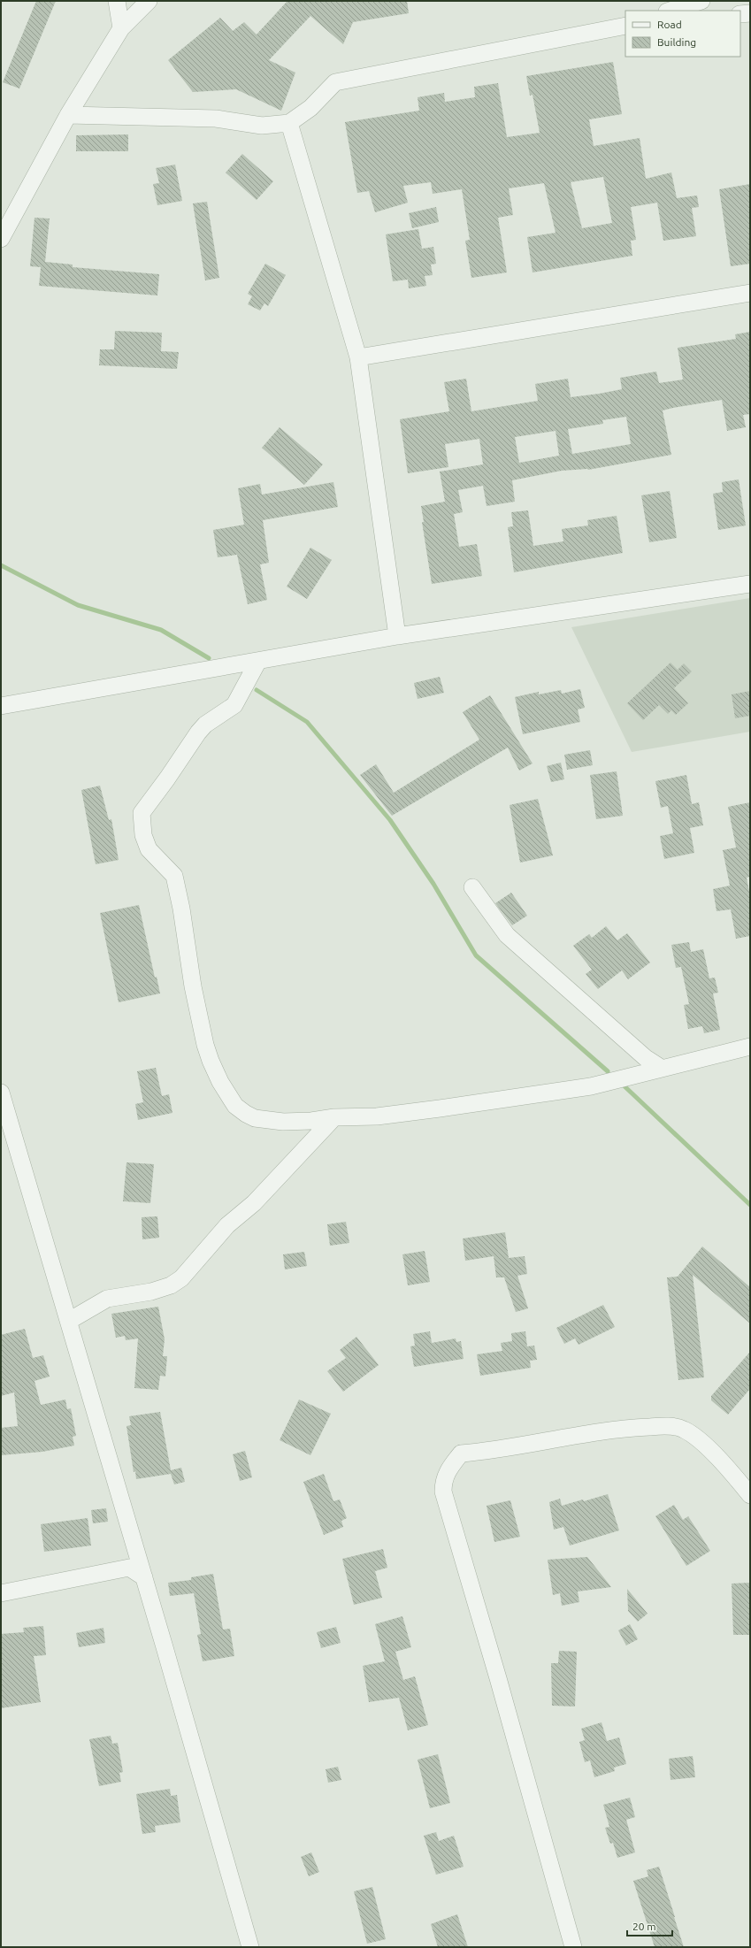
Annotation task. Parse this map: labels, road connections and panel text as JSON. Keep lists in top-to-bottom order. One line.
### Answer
{"legend":["Road","Building"],"scale_bar":"20 m"}
